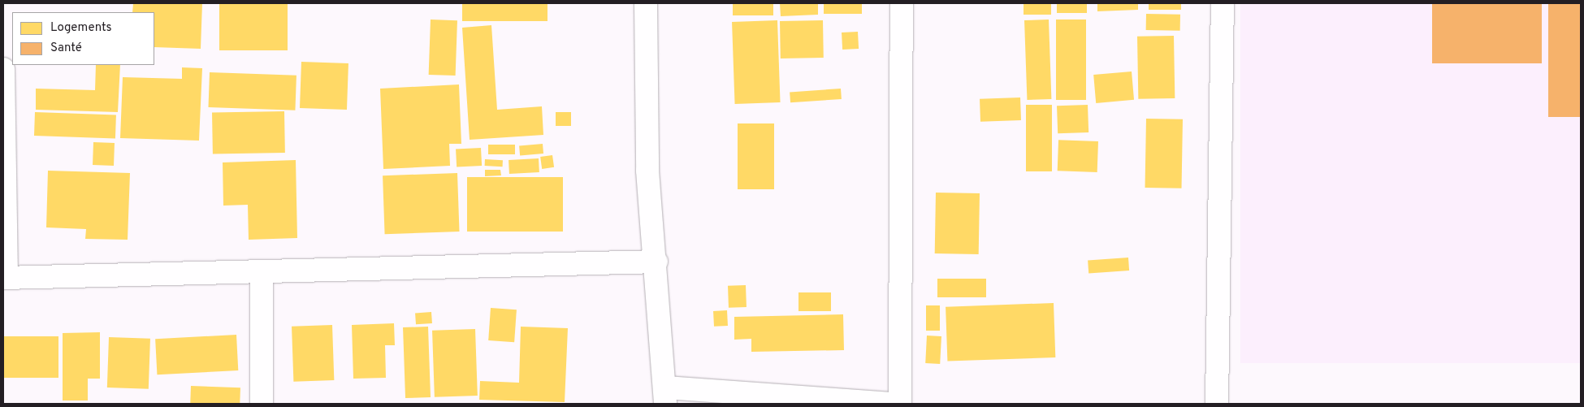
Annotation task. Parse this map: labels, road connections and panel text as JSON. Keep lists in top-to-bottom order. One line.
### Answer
{"legend":["Logements","Santé"]}
